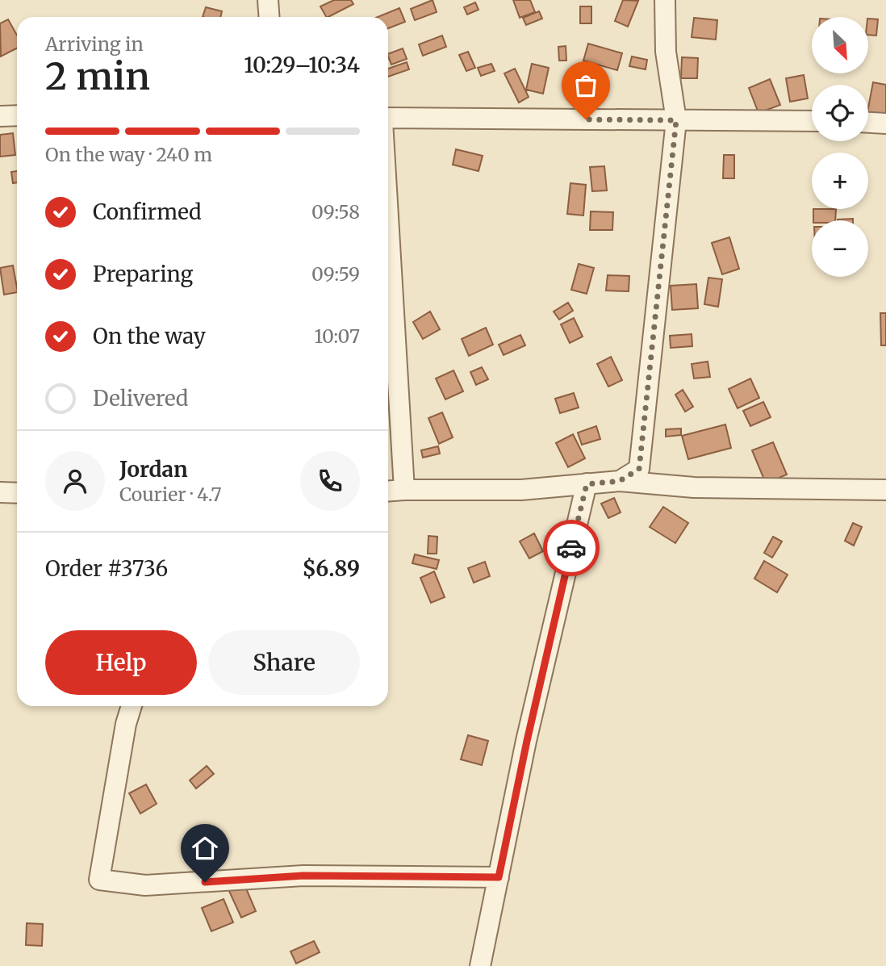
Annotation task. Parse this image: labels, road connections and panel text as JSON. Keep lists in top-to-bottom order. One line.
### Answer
{"north":"bottom right","page":{"map_buttons":["+","−"],"heading":["2 min","Arriving in","10:29–10:34"],"panel":["Jordan","Courier · 4.7","Order #3736","$6.89"],"bar":"On the way · 240 m","list":[["Confirmed","09:58"],["Preparing","09:59"],["On the way","10:07"],"Delivered"],"buttons":["Help","Share"]}}
